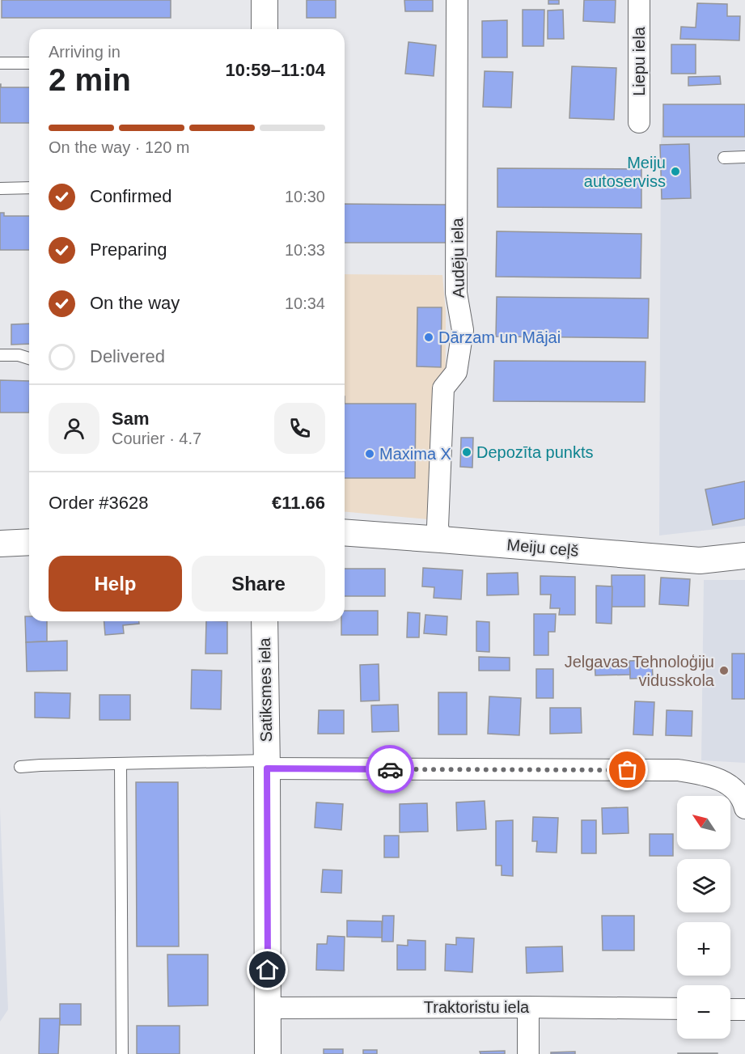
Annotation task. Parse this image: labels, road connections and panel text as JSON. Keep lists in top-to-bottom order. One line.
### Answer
{"streets":{"street":["Liepu iela","Audēju iela","Meiju ceļš","Satiksmes iela","Traktoristu iela"]},"crossings":[["Audēju iela","Meiju ceļš"],["Satiksmes iela","Traktoristu iela"]],"places":["Meiju autoserviss","Dārzam un Mājai","Depozīta punkts","Maxima X","Jelgavas Tehnoloģiju vidusskola"],"north":"top left","page":{"heading":["2 min","Arriving in","10:59–11:04"],"panel":["Sam","Courier · 4.7","Order #3628","€11.66"],"bar":"On the way · 120 m","list":[["Confirmed","10:30"],["Preparing","10:33"],["On the way","10:34"],"Delivered"],"buttons":["Help","Share"],"map_buttons":["+","−"]}}
